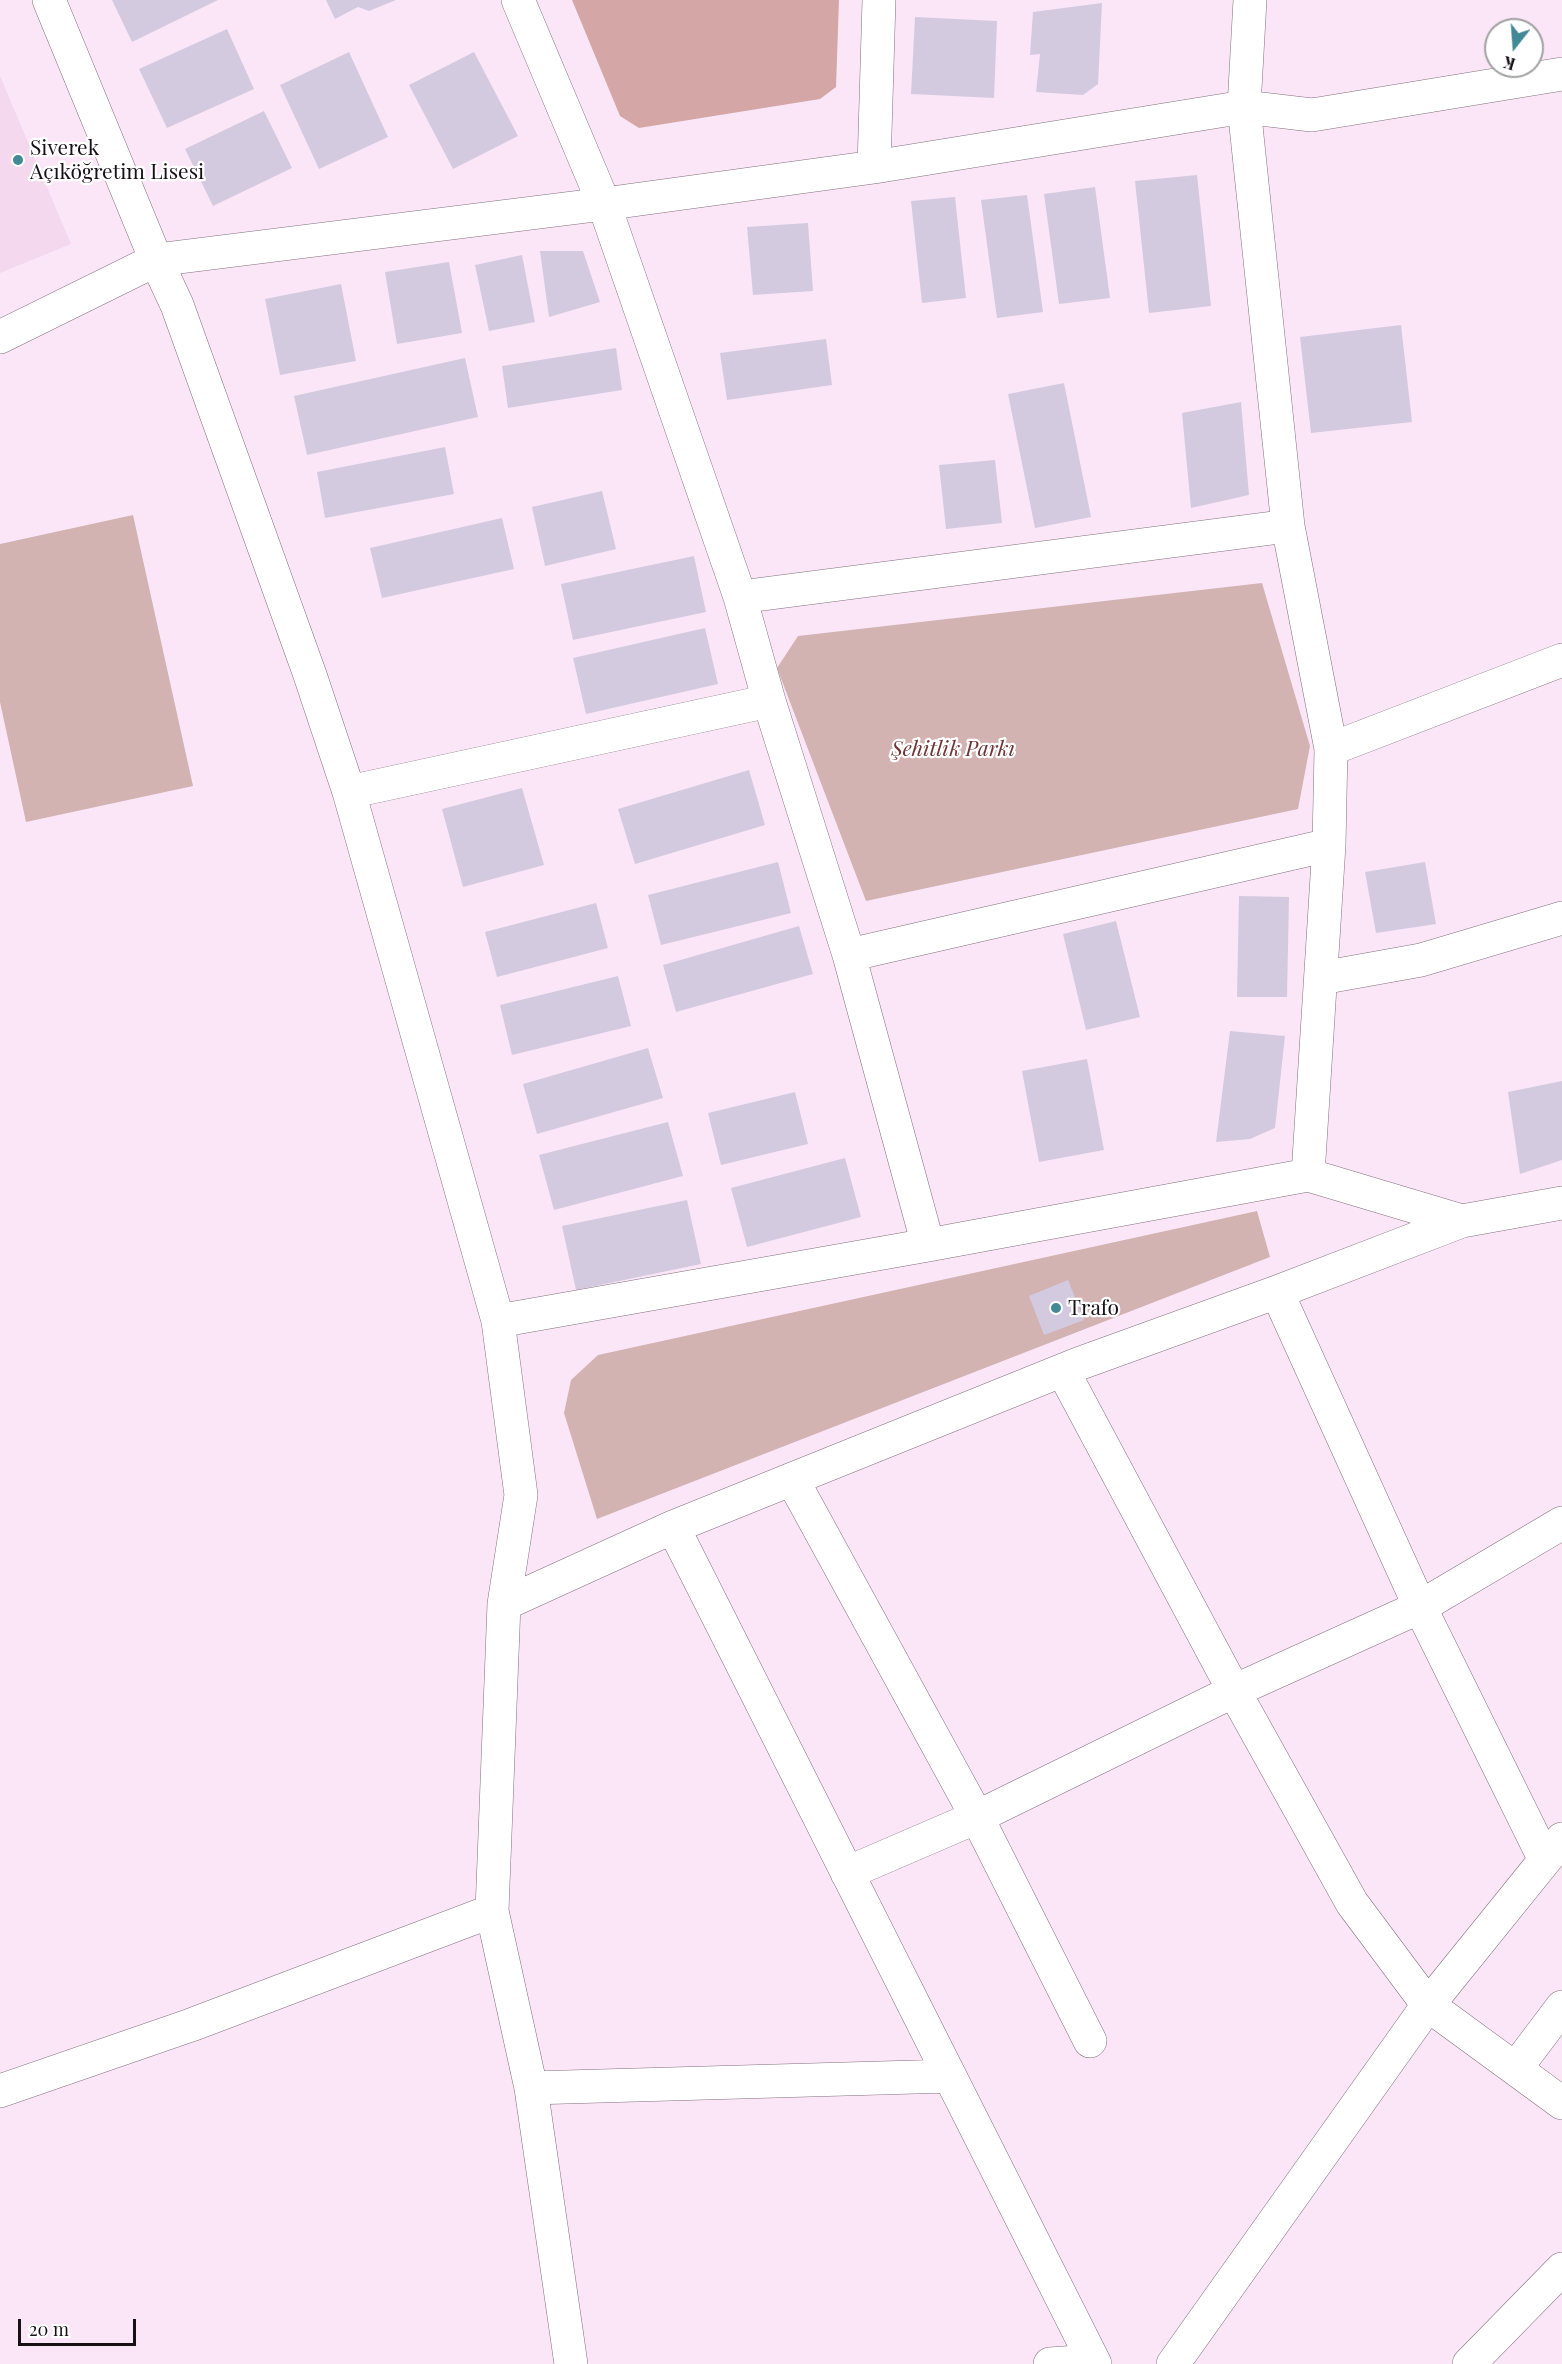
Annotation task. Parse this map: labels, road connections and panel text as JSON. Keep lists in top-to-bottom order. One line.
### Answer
{"parks":["Şehitlik Parkı"],"places":["Siverek Açıköğretim Lisesi","Trafo"],"scale_bar":"20 m","north":"bottom"}
